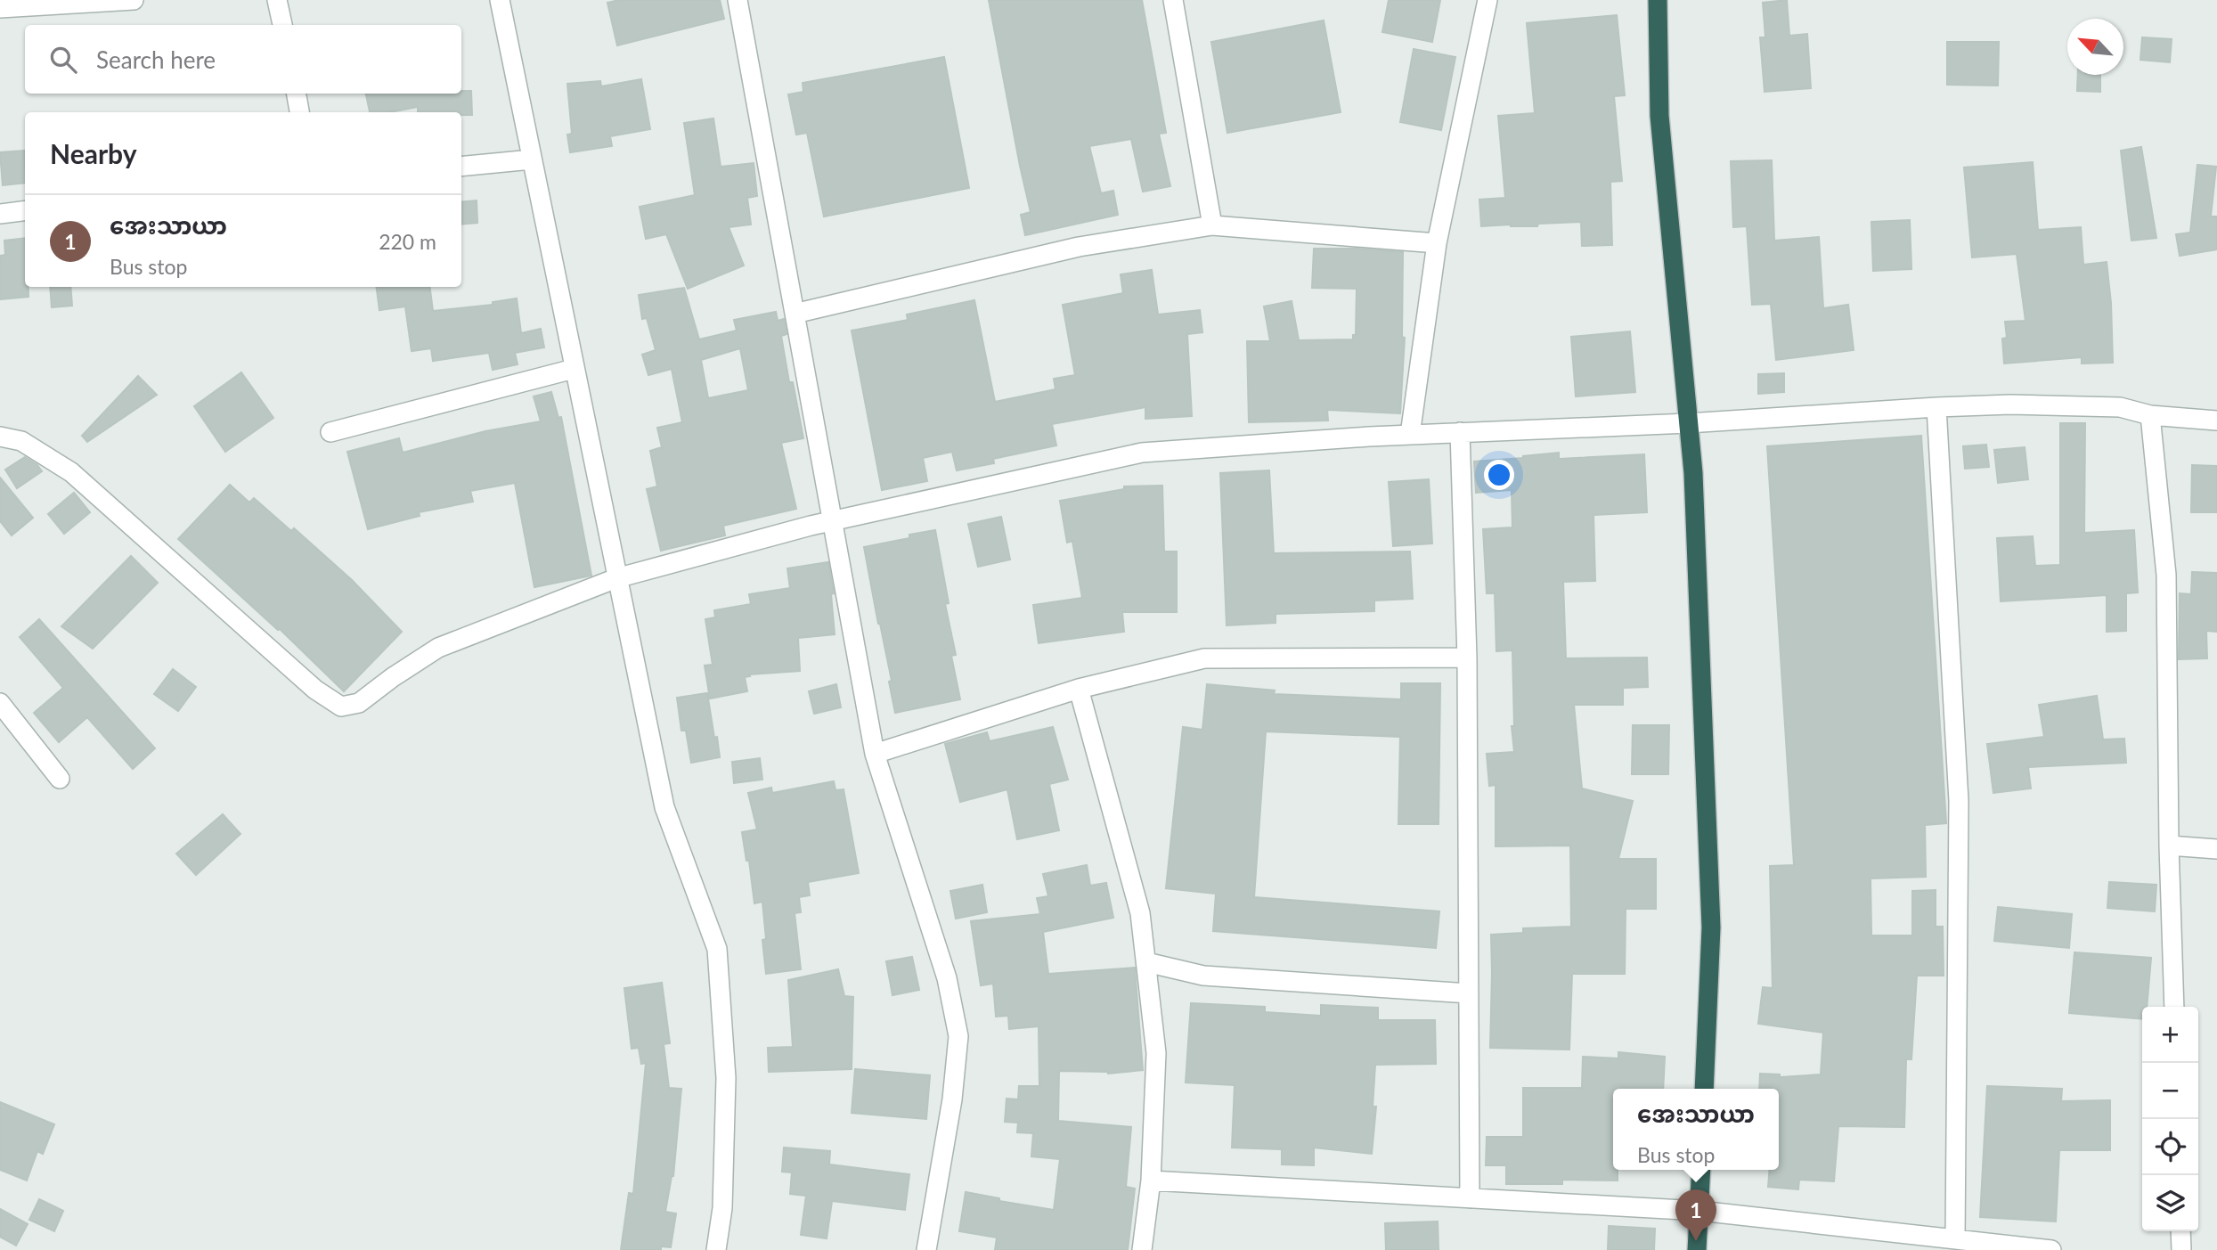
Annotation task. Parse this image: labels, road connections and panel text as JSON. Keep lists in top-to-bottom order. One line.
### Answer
{"north":"top left","page":{"search":"Search here","heading":"Nearby","list":[{"mark":"1","name":"အေးသာယာ","note":"Bus stop","value":"220 m"}],"map_buttons":["+","−"],"popup":["အေးသာယာ","Bus stop"],"pins":"1"}}
